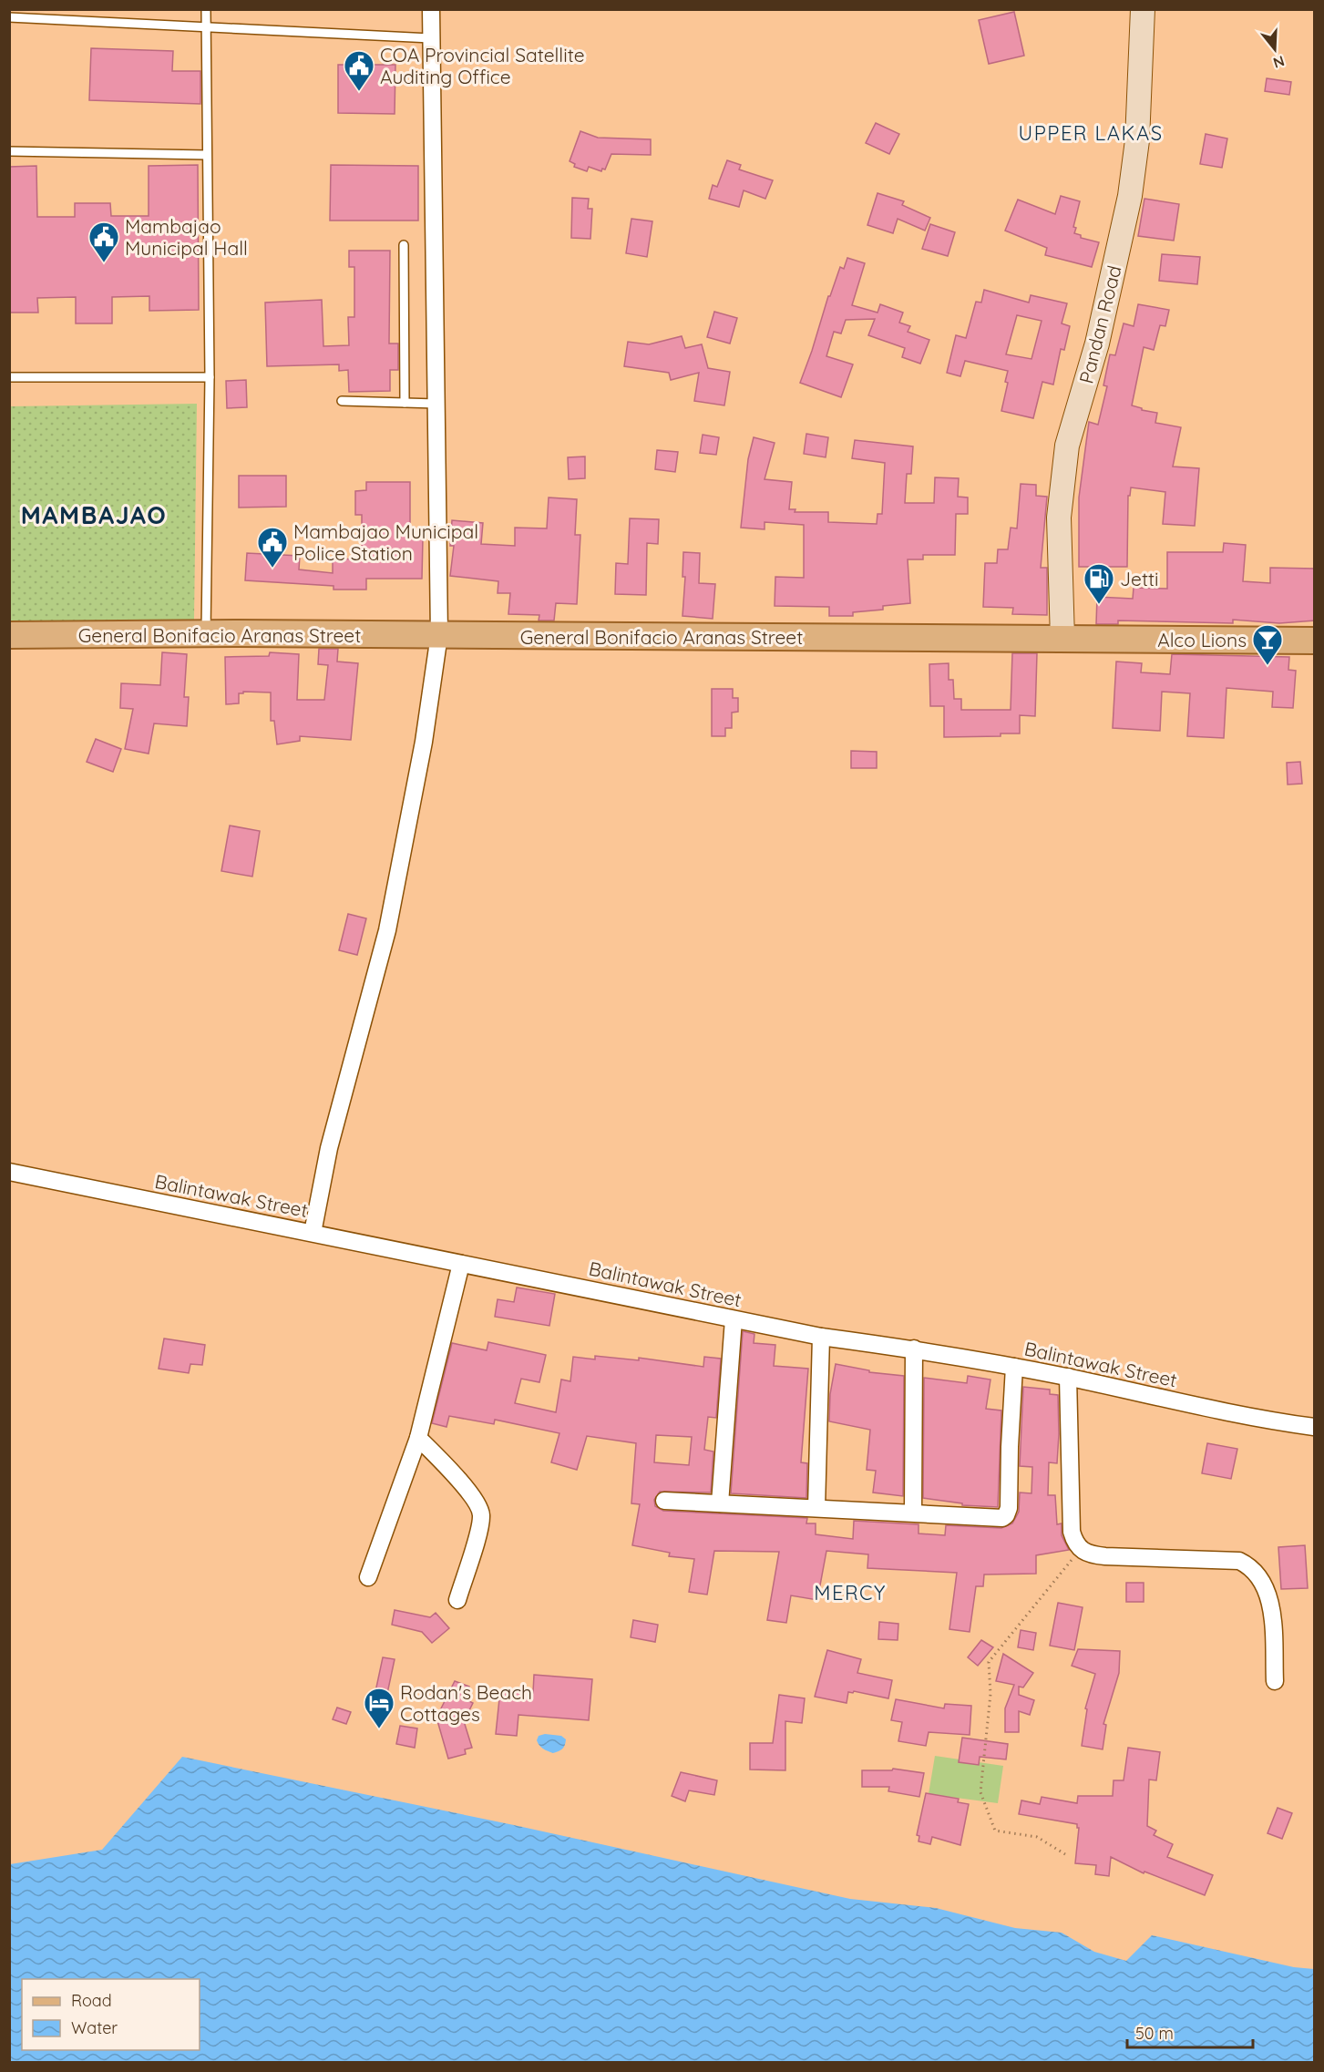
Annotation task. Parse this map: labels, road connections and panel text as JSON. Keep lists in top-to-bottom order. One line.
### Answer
{"streets":{"main road":["General Bonifacio Aranas Street"],"street":["Pandan Road","Balintawak Street"]},"crossings":[["Pandan Road","General Bonifacio Aranas Street"]],"districts":["UPPER LAKAS","MAMBAJAO","MERCY"],"places":{"public building":["COA Provincial Satellite Auditing Office","Mambajao Municipal Hall","Mambajao Municipal Police Station"],"fuel station":["Jetti"],"bar":["Alco Lions"],"hotel":["Rodan's Beach Cottages"]},"legend":["Road","Water"],"scale_bar":"50 m","north":"bottom"}
